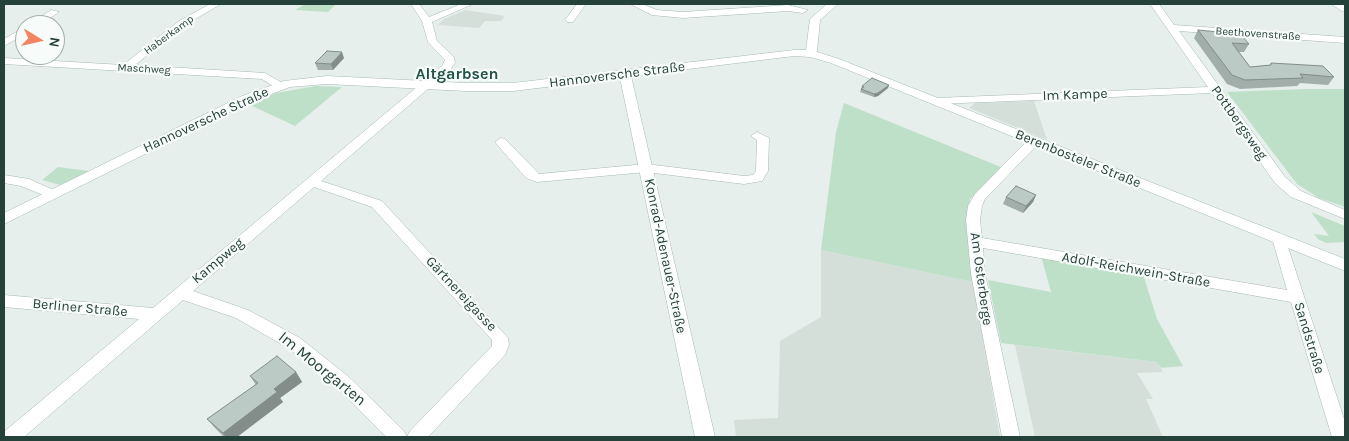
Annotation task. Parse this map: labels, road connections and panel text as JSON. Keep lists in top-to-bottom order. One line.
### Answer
{"streets":{"main road":["Hannoversche Straße","Berenbosteler Straße","Konrad-Adenauer-Straße"],"street":["Beethovenstraße","Haberkamp","Maschweg","Im Kampe","Pottbergsweg","Kampweg","Adolf-Reichwein-Straße","Am Osterberge","Gärtnereigasse","Berliner Straße","Sandstraße","Im Moorgarten"]},"crossings":[["Beethovenstraße","Pottbergsweg"],["Haberkamp","Maschweg"],["Maschweg","Hannoversche Straße"],["Hannoversche Straße","Berenbosteler Straße"],["Hannoversche Straße","Konrad-Adenauer-Straße"],["Hannoversche Straße","Kampweg"],["Im Kampe","Pottbergsweg"],["Im Kampe","Berenbosteler Straße"],["Berenbosteler Straße","Am Osterberge"],["Berenbosteler Straße","Sandstraße"],["Kampweg","Gärtnereigasse"],["Kampweg","Berliner Straße"],["Kampweg","Im Moorgarten"],["Adolf-Reichwein-Straße","Am Osterberge"],["Adolf-Reichwein-Straße","Sandstraße"]],"districts":["Altgarbsen"],"north":"right"}
